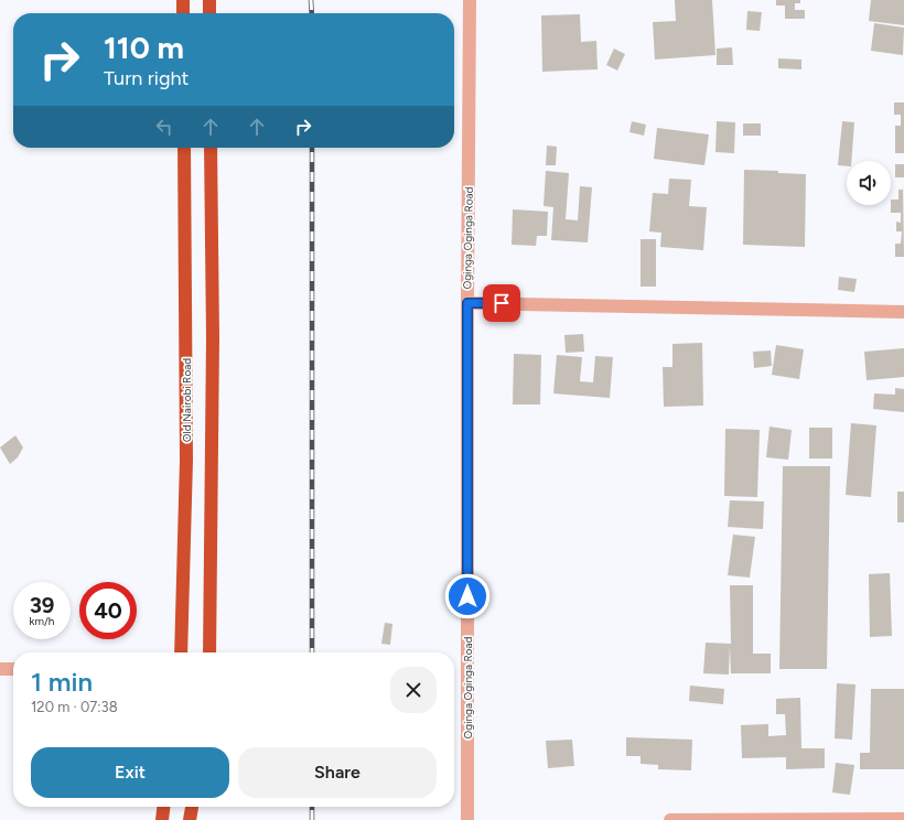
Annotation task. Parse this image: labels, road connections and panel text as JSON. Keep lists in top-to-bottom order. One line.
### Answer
{"streets":{"highway":["Old Nairobi Road"],"street":["Oginga Oginga Road"]},"page":{"turn":["110 m","Turn right"],"speed":"39 km/h","limit":"40","heading":["1 min","120 m · 07:38"],"buttons":["Exit","Share"]}}
